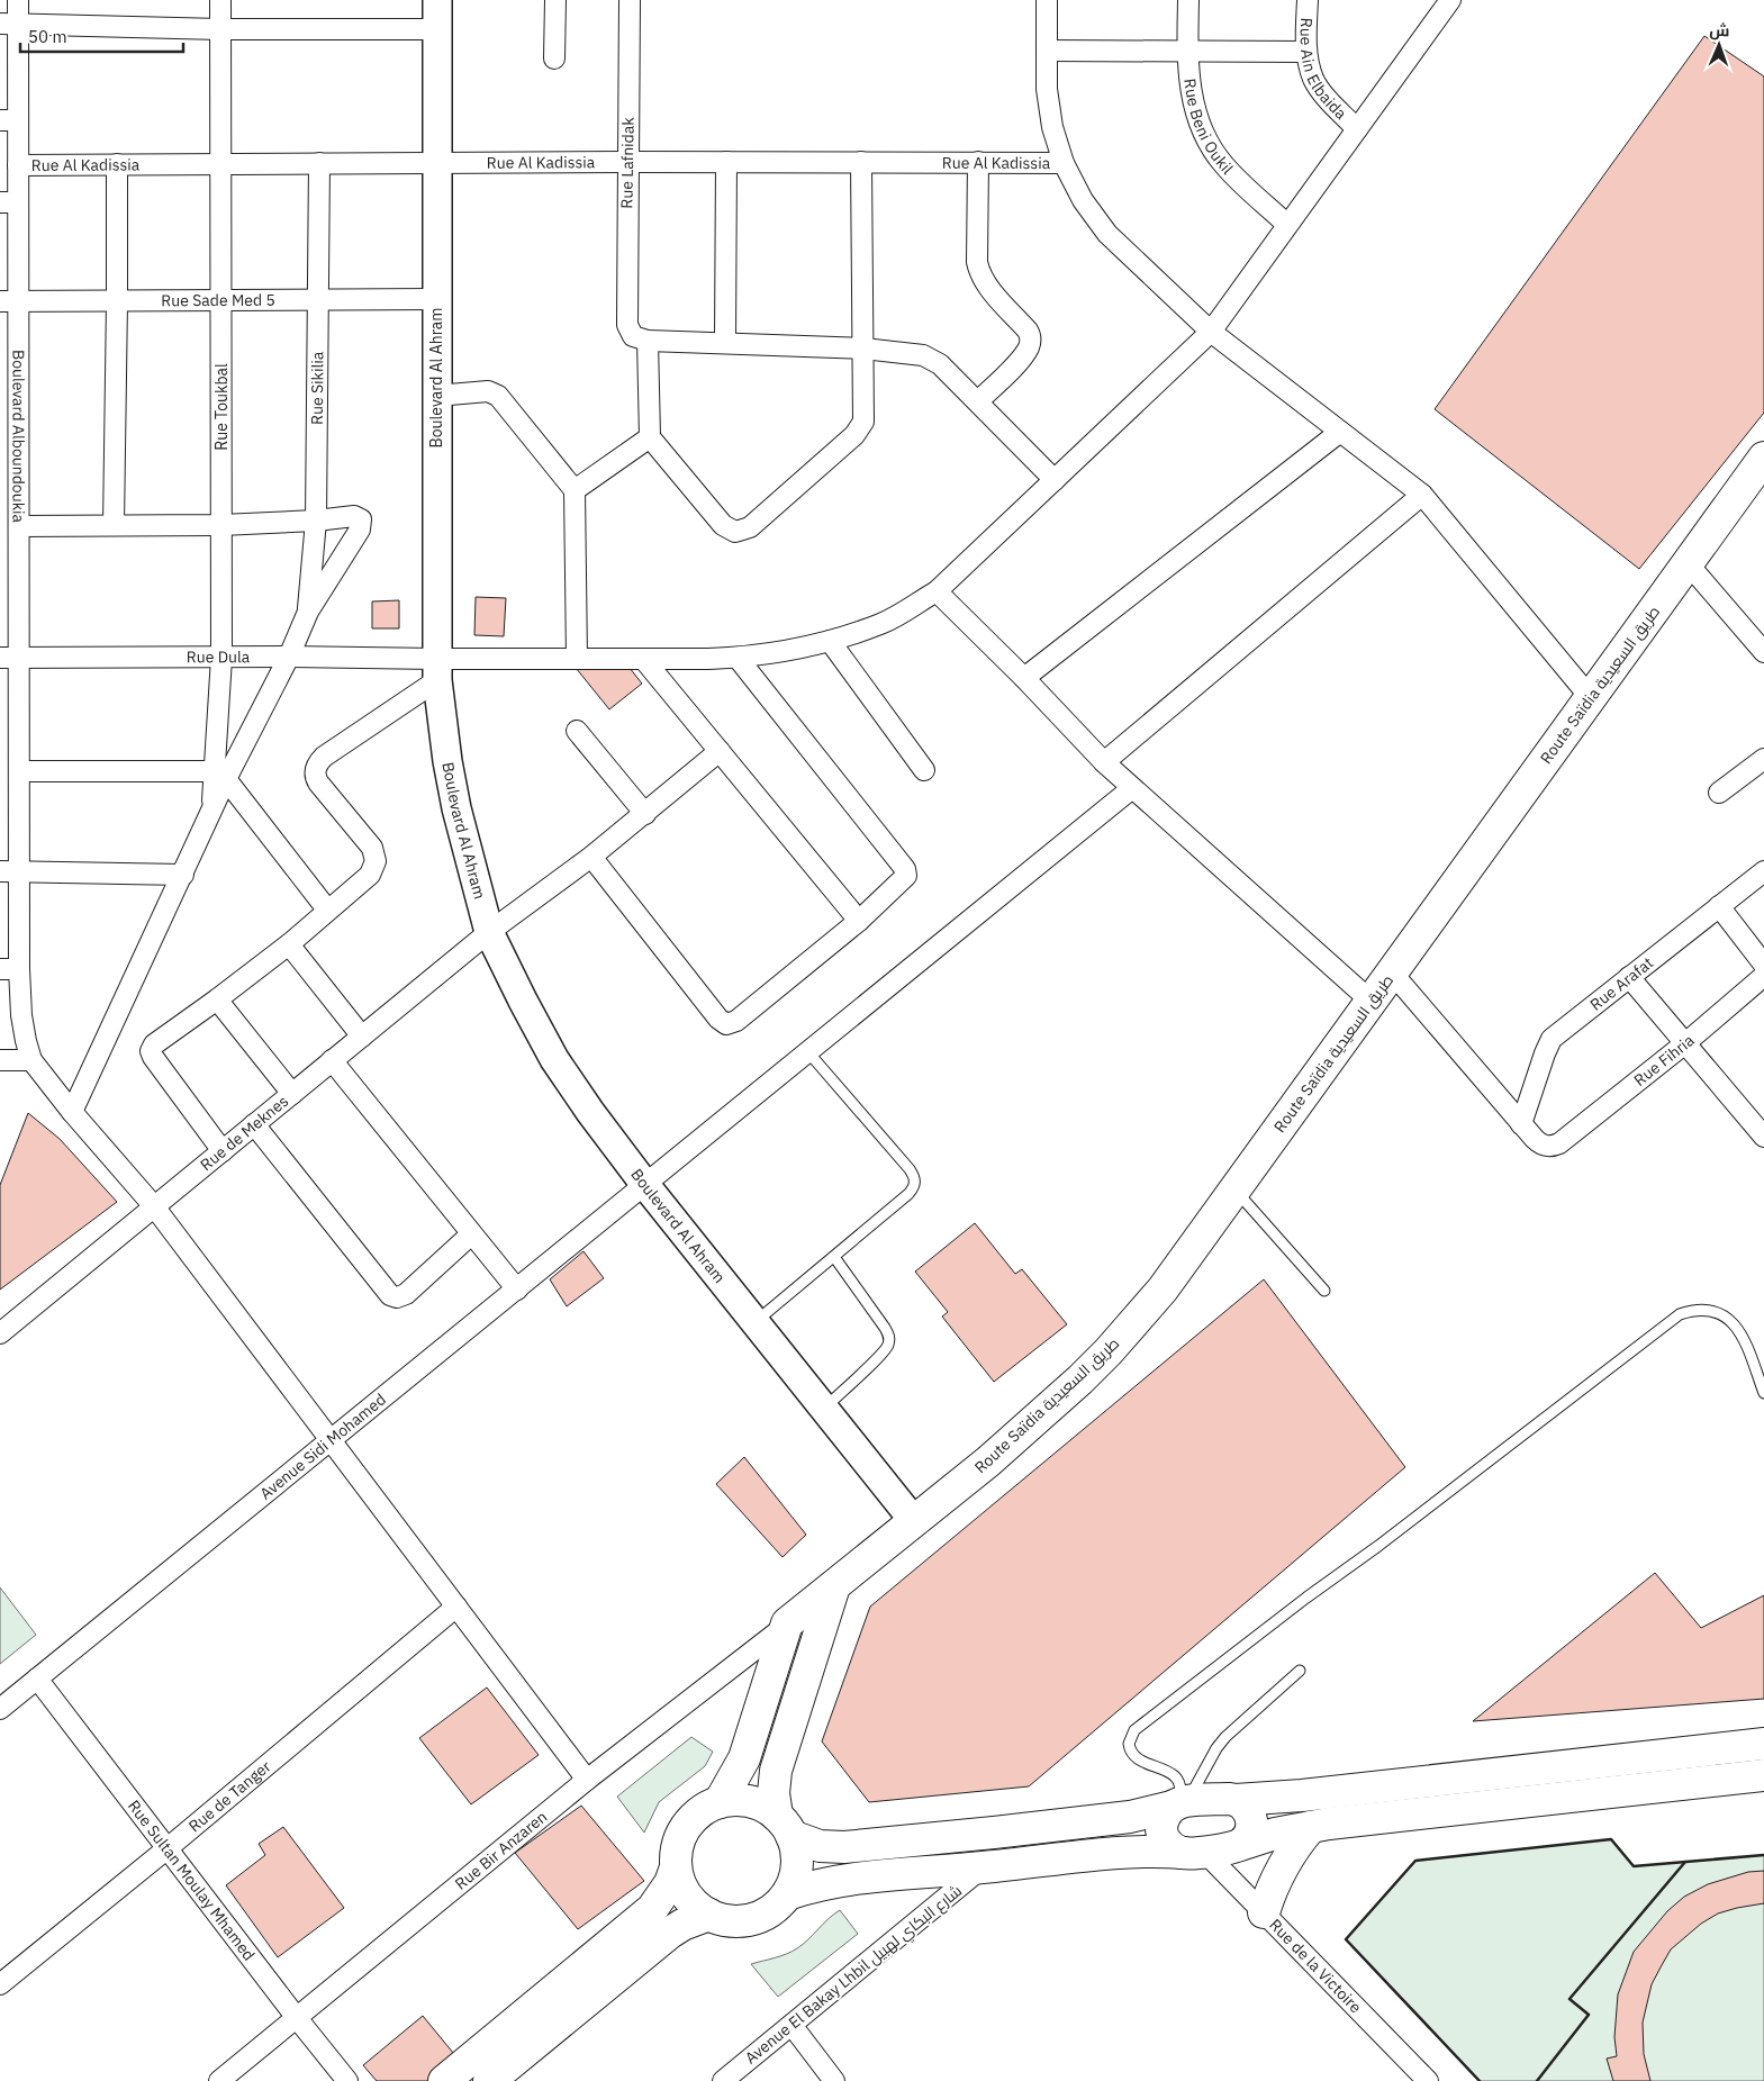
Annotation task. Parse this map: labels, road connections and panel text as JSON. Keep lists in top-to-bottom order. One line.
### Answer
{"streets":{"highway":["Route Saïdia طريق السعيدية"],"street":["Rue Ain Elbaida","Rue Beni Oukil","Rue Al Kadissia","Rue Lafnidak","Rue Sade Med 5","Boulevard Al Ahram","Rue Sikilia","Rue Toukbal","Boulevard Alboundoukia","Rue Dula","Rue Arafat","Rue Fihria","Rue de Meknes","Avenue Sidi Mohamed","Rue de Tanger","Rue Bir Anzaren","Rue Sultan Moulay Mhamed","Rue de la Victoire","Avenue El Bakay Lhbil شارع البكاي لهبيل"]},"crossings":[["Rue Ain Elbaida","Rue Dula"],["Rue Beni Oukil","Rue Dula"],["Rue Al Kadissia","Rue Lafnidak"],["Rue Al Kadissia","Boulevard Al Ahram"],["Rue Al Kadissia","Rue Sikilia"],["Rue Al Kadissia","Rue Toukbal"],["Rue Al Kadissia","Boulevard Alboundoukia"],["Rue Sade Med 5","Boulevard Al Ahram"],["Rue Sade Med 5","Rue Sikilia"],["Rue Sade Med 5","Rue Toukbal"],["Rue Sade Med 5","Boulevard Alboundoukia"],["Boulevard Al Ahram","Rue Dula"],["Boulevard Al Ahram","Route Saïdia طريق السعيدية"],["Boulevard Al Ahram","Rue de Meknes"],["Boulevard Al Ahram","Avenue Sidi Mohamed"],["Rue Toukbal","Rue Dula"],["Boulevard Alboundoukia","Rue Dula"],["Route Saïdia طريق السعيدية","Rue Bir Anzaren"],["Rue Arafat","Rue Fihria"],["Avenue Sidi Mohamed","Rue Sultan Moulay Mhamed"],["Rue de Tanger","Rue Sultan Moulay Mhamed"],["Rue Bir Anzaren","Rue Sultan Moulay Mhamed"]],"scale_bar":"50 m","north":"top"}
